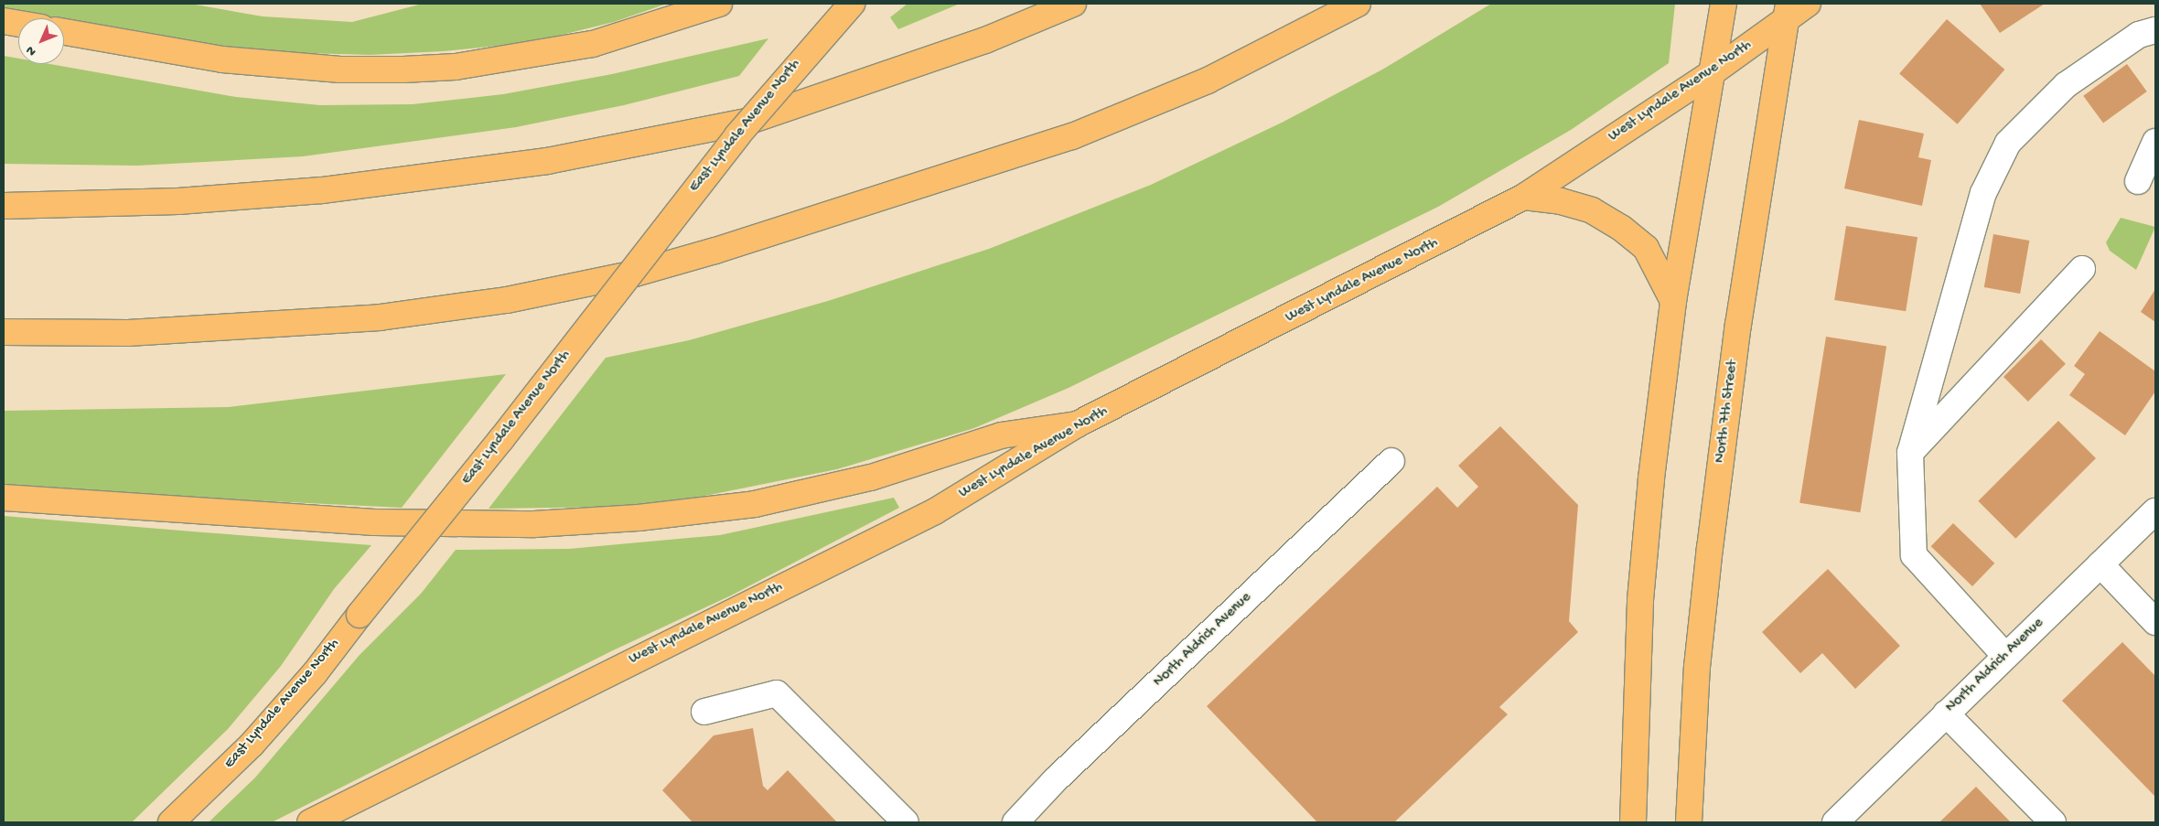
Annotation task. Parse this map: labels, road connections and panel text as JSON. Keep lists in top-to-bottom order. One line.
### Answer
{"streets":{"main road":["West Lyndale Avenue North","East Lyndale Avenue North","North 7th Street"],"street":["North Aldrich Avenue"]},"crossings":[["West Lyndale Avenue North","North 7th Street"]],"north":"bottom left"}
